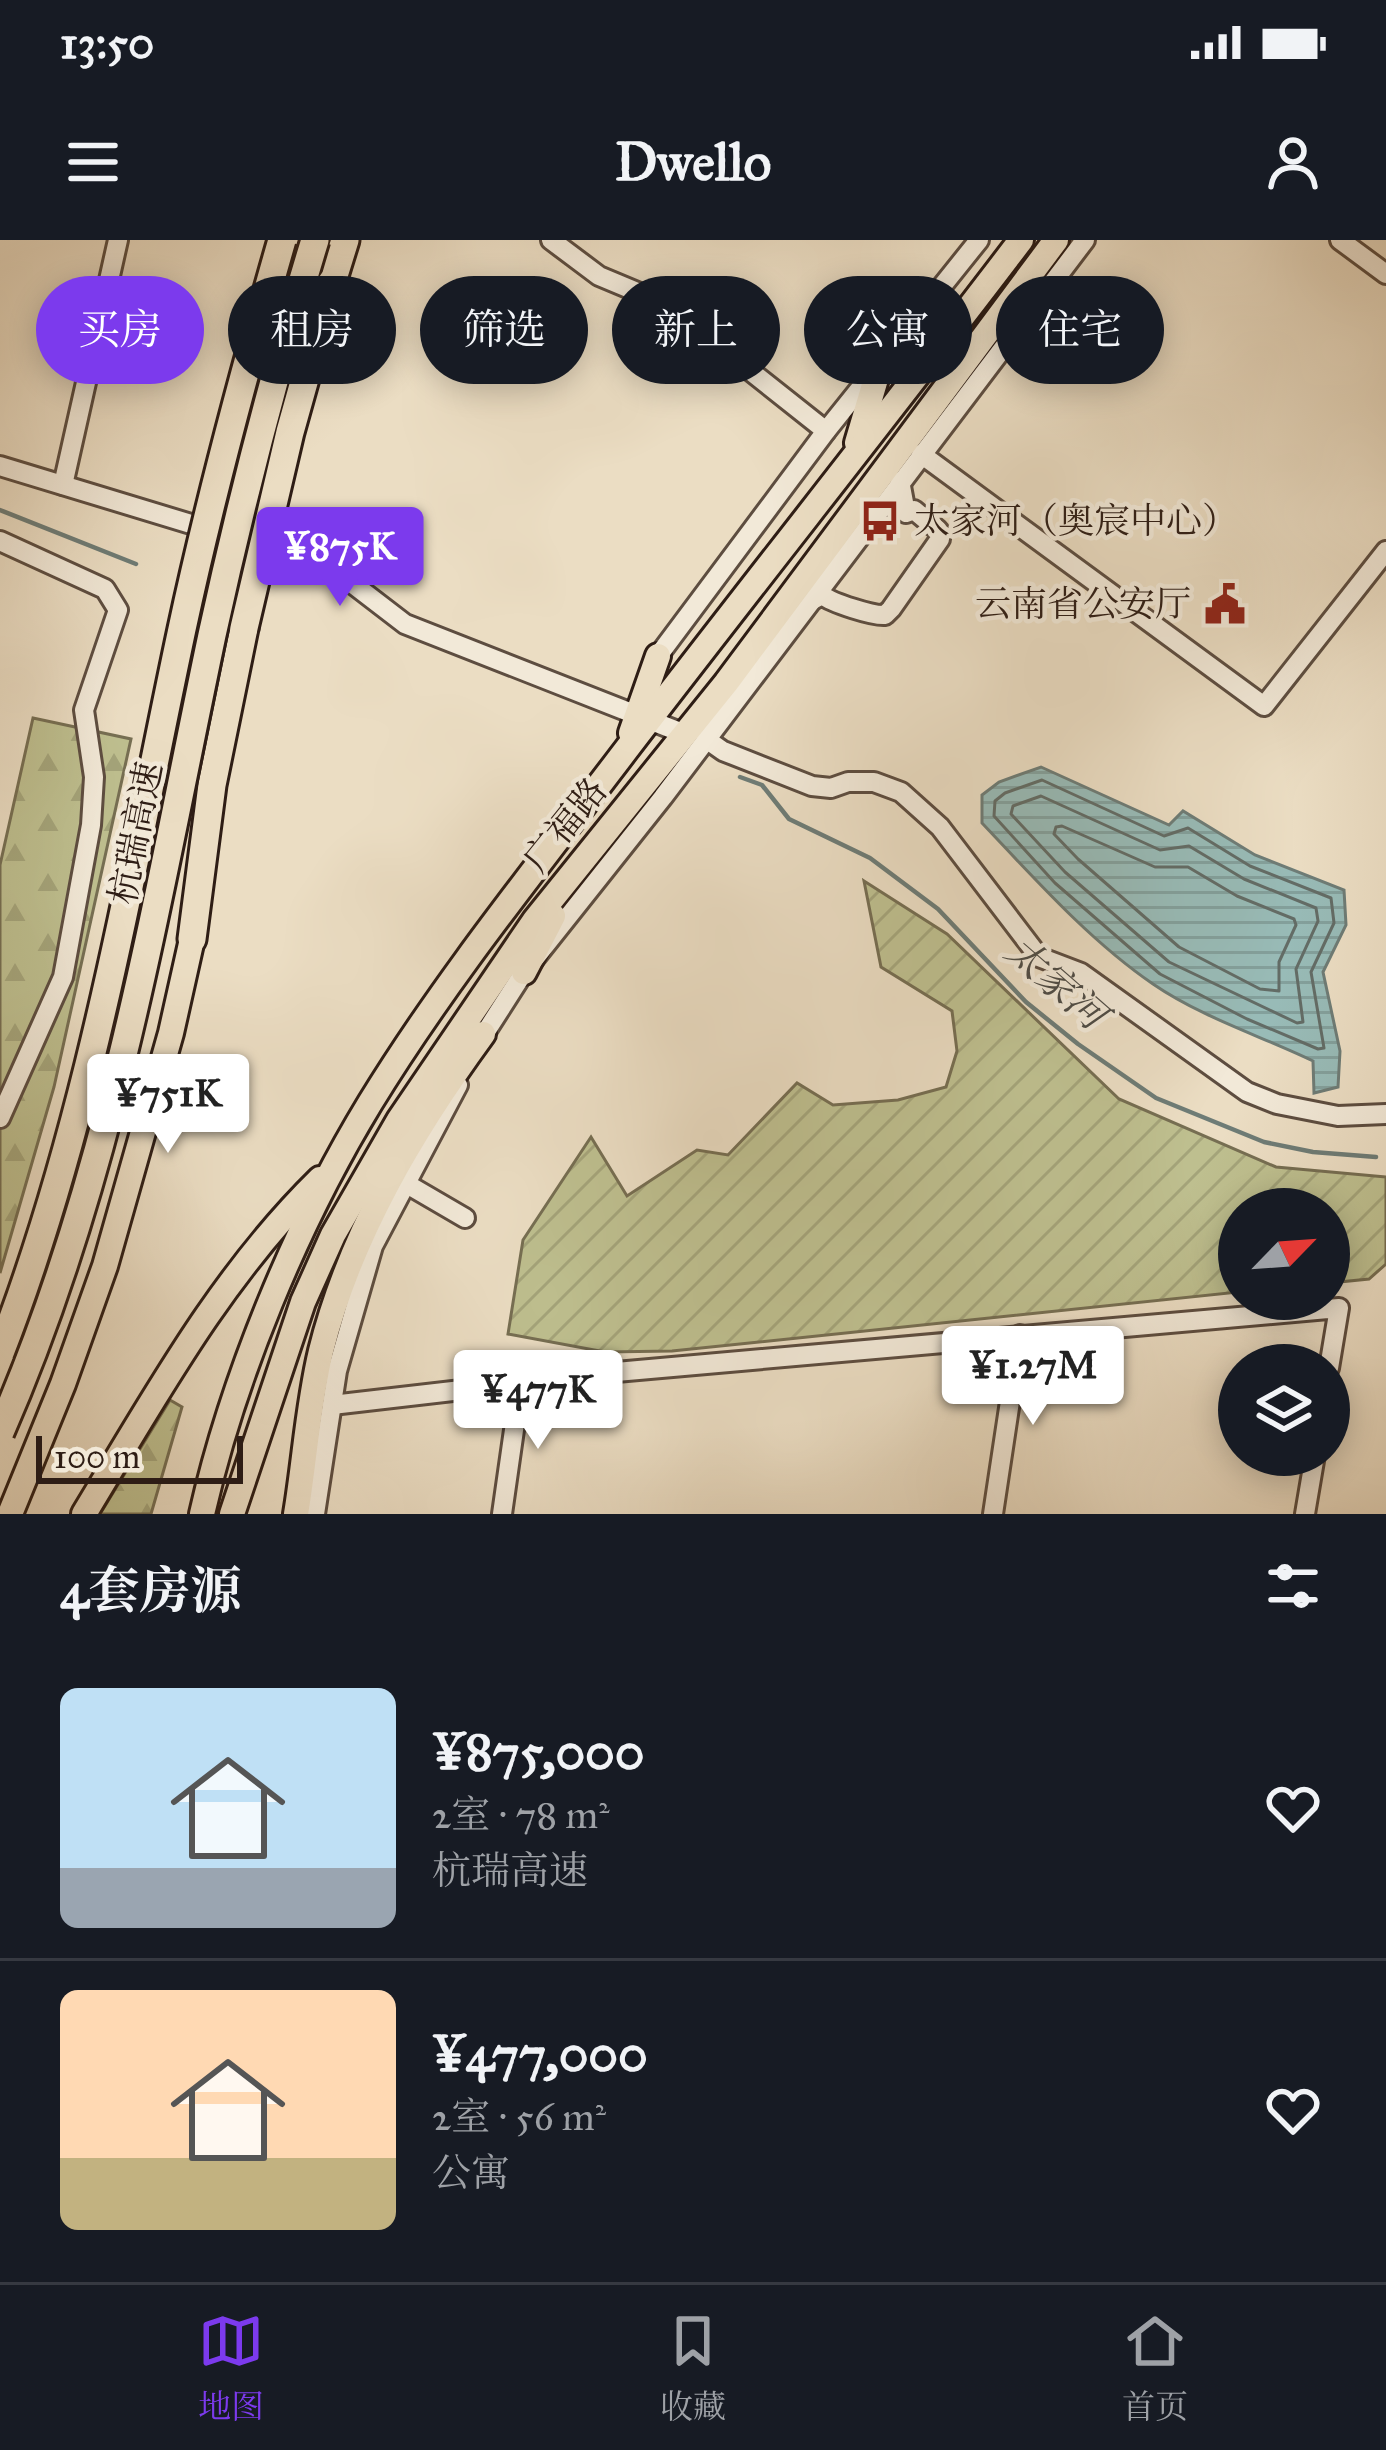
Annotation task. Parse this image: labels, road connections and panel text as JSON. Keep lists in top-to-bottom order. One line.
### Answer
{"streets":{"highway":["杭瑞高速"],"main road":["广福路"]},"water":["太家河"],"places":{"bus stop":["太家河（奥宸中心）"],"public building":["云南省公安厅"]},"scale_bar":"100 m","north":"top right","page":{"status":"13:50","header":"Dwello","chip":["买房","租房","筛选","新上","公寓","住宅"],"price":["¥875K","¥751K","¥1.27M","¥477K"],"scale":"100 m","heading":"4套房源","list":[{"name":"¥875,000","note":"2室 · 78 m² · 杭瑞高速"},{"name":"¥477,000","note":"2室 · 56 m² · 公寓"}],"tabs":["地图","收藏","首页"]}}
